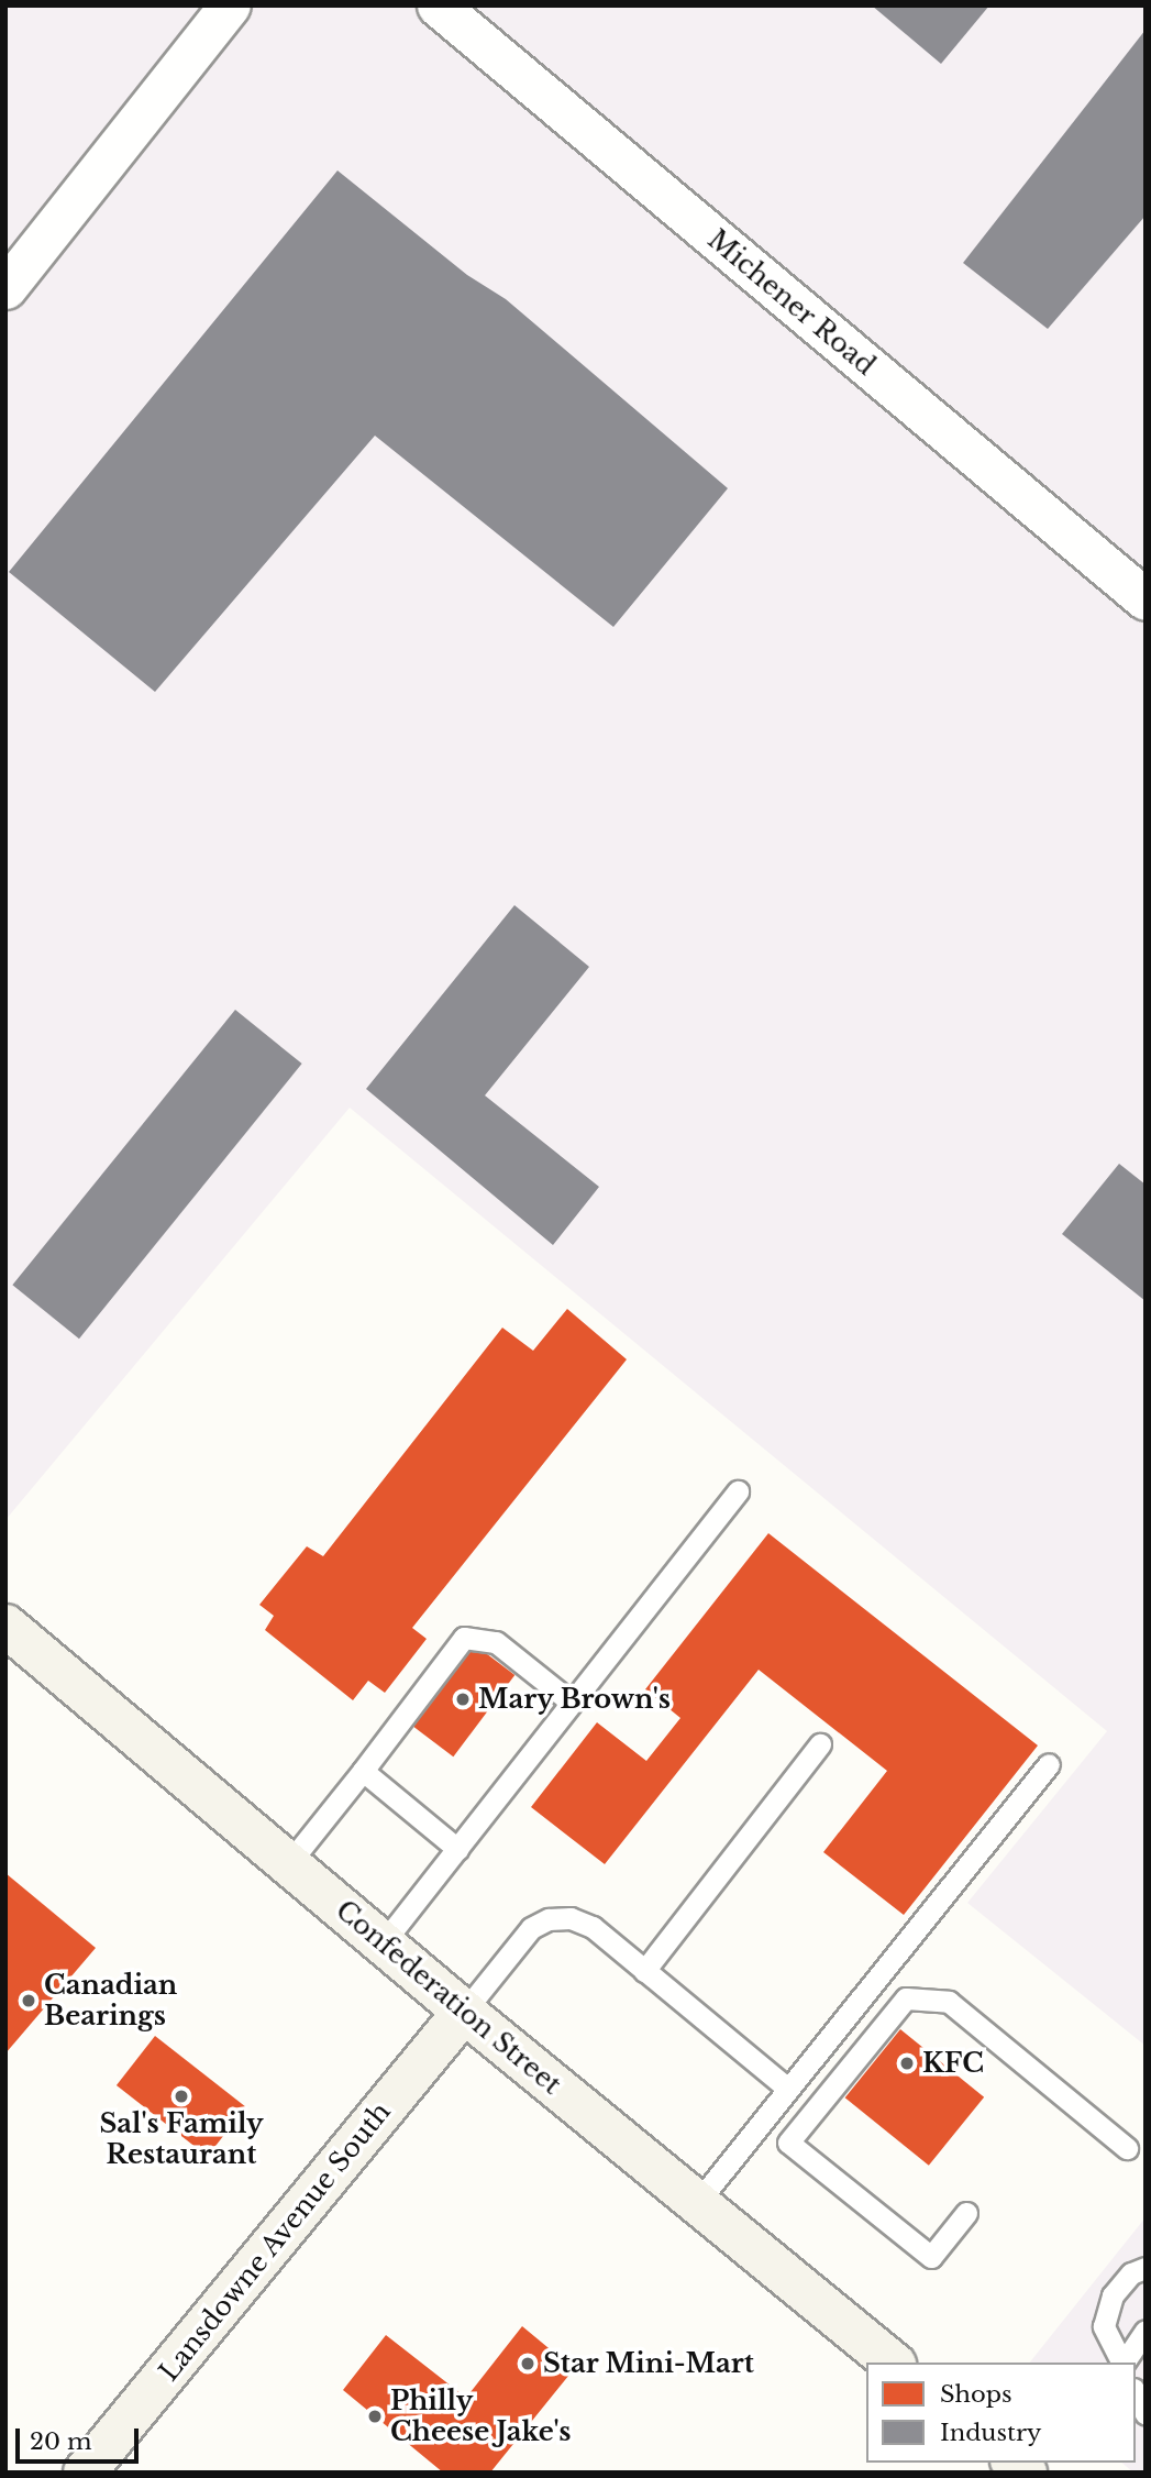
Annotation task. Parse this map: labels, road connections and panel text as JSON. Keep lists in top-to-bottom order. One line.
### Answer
{"streets":{"main road":["Confederation Street","Lansdowne Avenue South"],"street":["Michener Road"]},"crossings":[["Confederation Street","Lansdowne Avenue South"]],"places":["Mary Brown's","Canadian Bearings","KFC","Sal's Family Restaurant","Star Mini-Mart","Philly Cheese Jake's"],"legend":["Shops","Industry"],"scale_bar":"20 m"}
